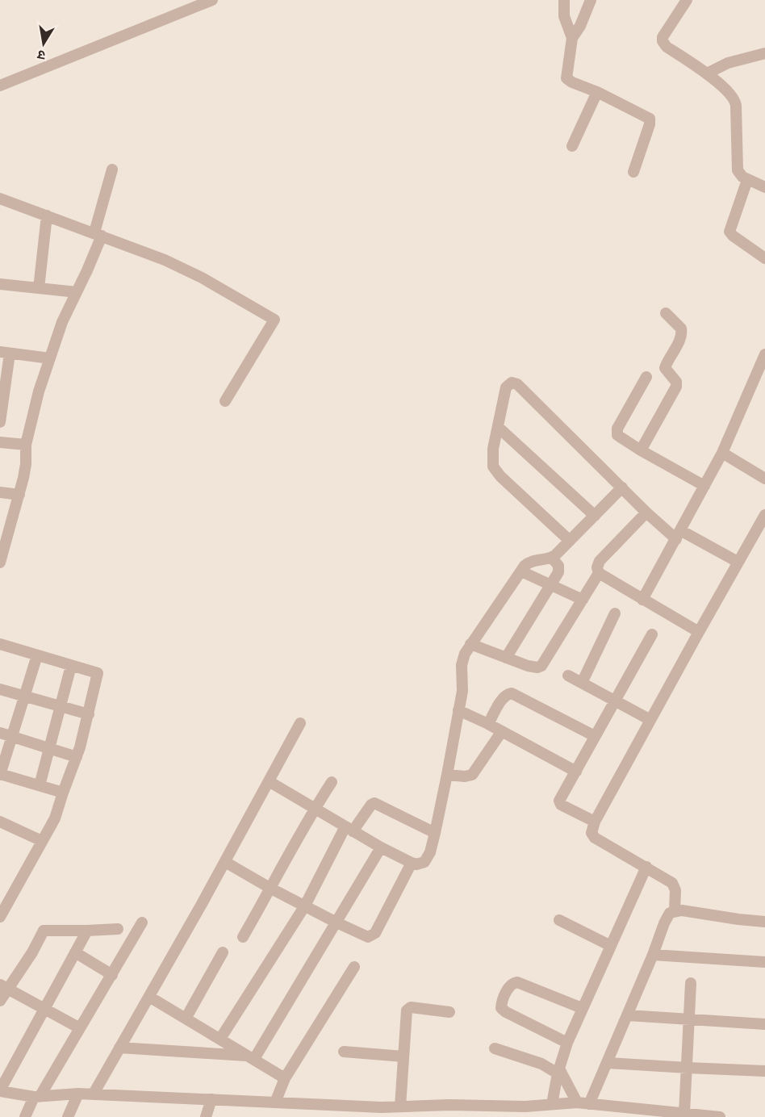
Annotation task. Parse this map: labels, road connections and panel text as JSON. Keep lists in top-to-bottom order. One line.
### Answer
{"north":"bottom"}
